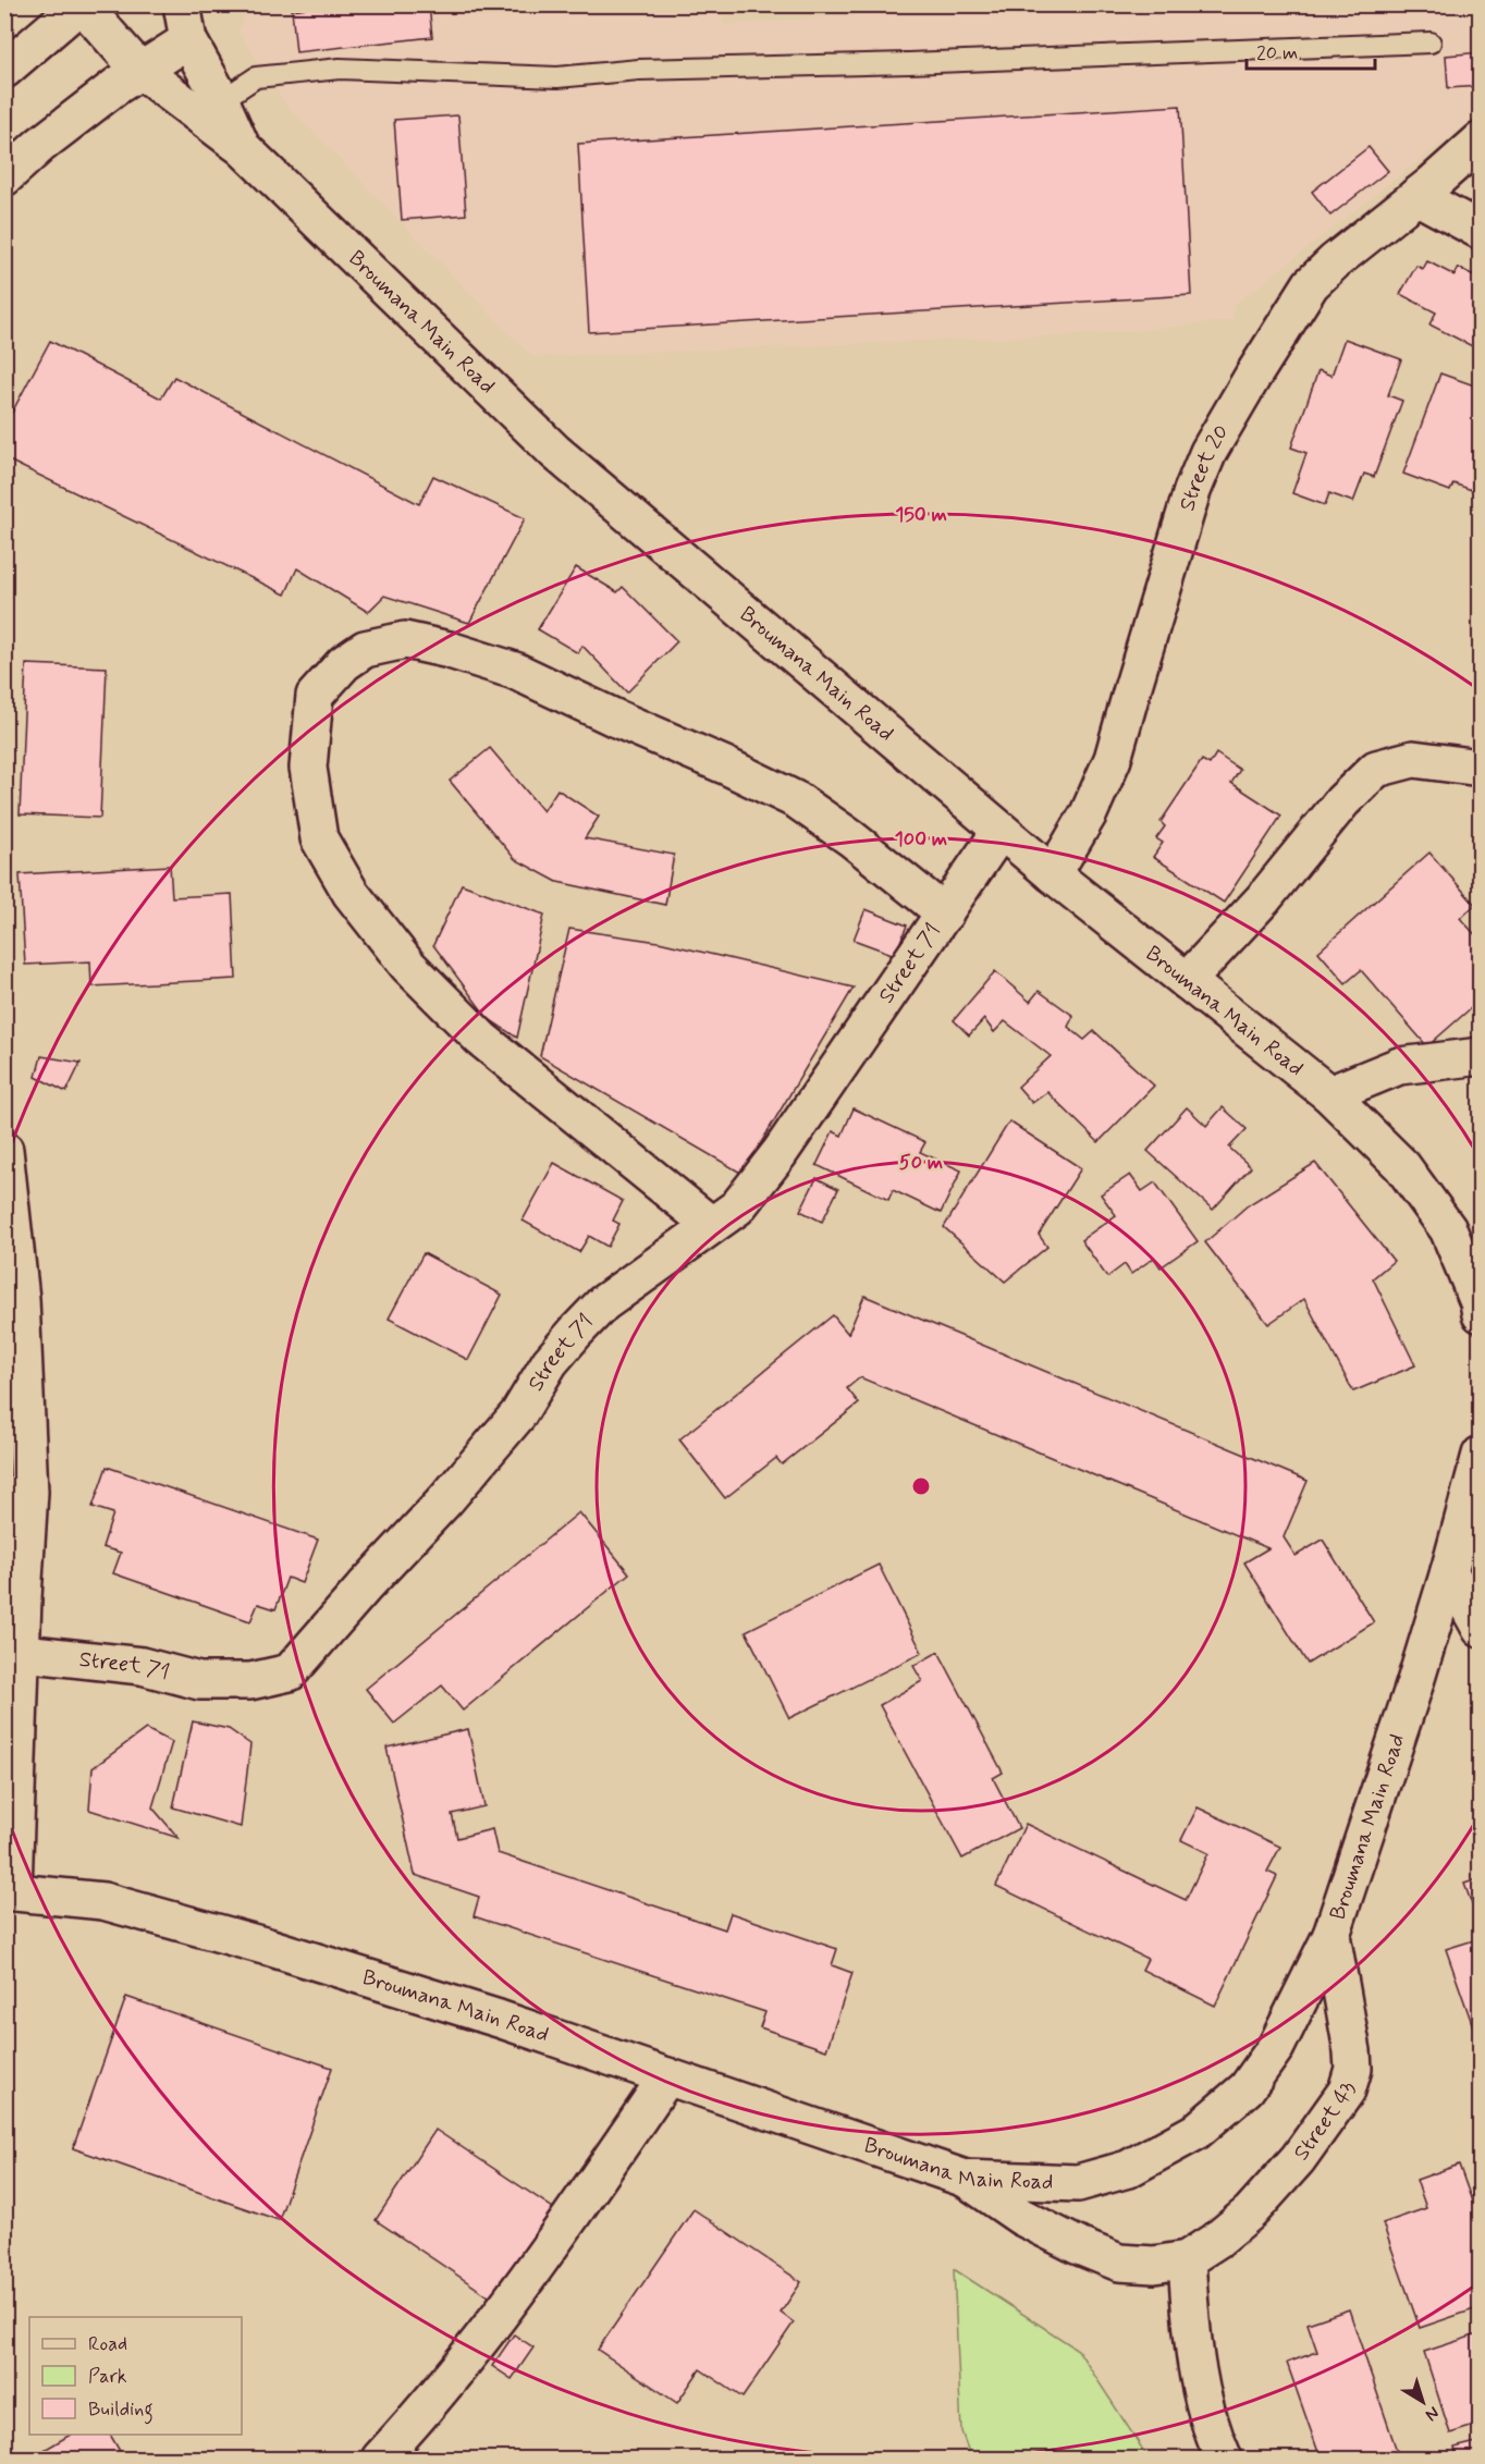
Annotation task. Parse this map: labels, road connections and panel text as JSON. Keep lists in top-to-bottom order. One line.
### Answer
{"streets":{"street":["Broumana Main Road","Street 20","Street 71","Street 43"]},"crossings":[["Broumana Main Road","Street 20"],["Broumana Main Road","Street 71"],["Broumana Main Road","Street 43"]],"legend":["Road","Park","Building"],"scale_bar":"20 m","north":"bottom right","rings":["150 m","100 m","50 m"]}
